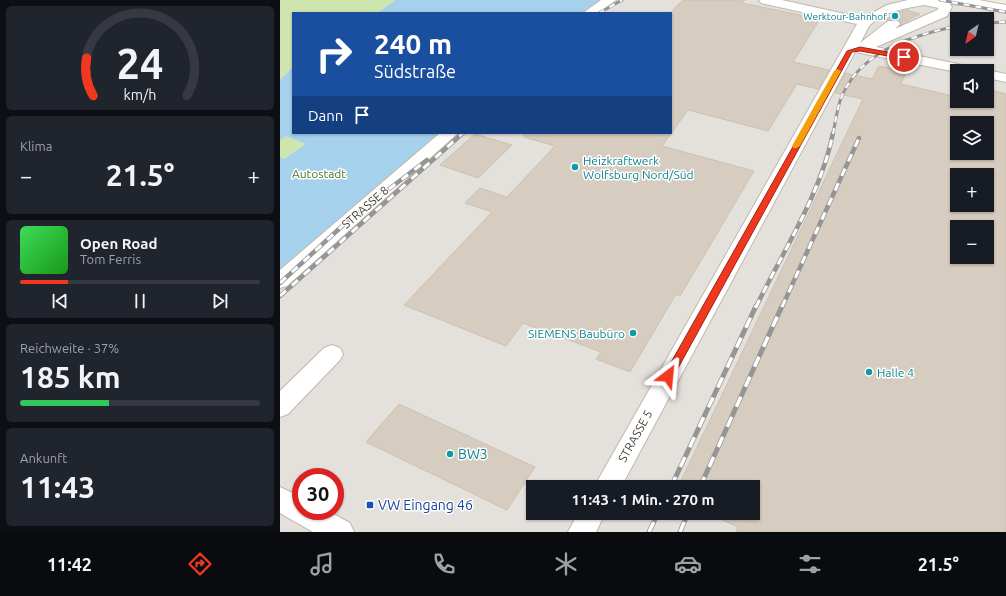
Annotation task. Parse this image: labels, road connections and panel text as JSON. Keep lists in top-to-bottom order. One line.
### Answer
{"streets":{"street":["STRASSE 8","STRASSE 5"]},"parks":["Autostadt"],"places":{"other":["Werktour-Bahnhof","Heizkraftwerk Wolfsburg Nord/Süd","SIEMENS Baubüro","Halle 4","BW3"],"transit":["VW Eingang 46"]},"north":"bottom left","page":{"map_buttons":["+","−"],"turn":["240 m","Südstraße"],"then":"Dann","tile":["Klima",["Reichweite · 37%","185 km"],["Ankunft","11:43"]],"heat":["−","21.5°","+"],"song":["Open Road","Tom Ferris"],"limit":"30","trip":"11:43 · 1 Min. · 270 m","tabs":["11:42","21.5°"],"gauge":["24","km/h"]}}
